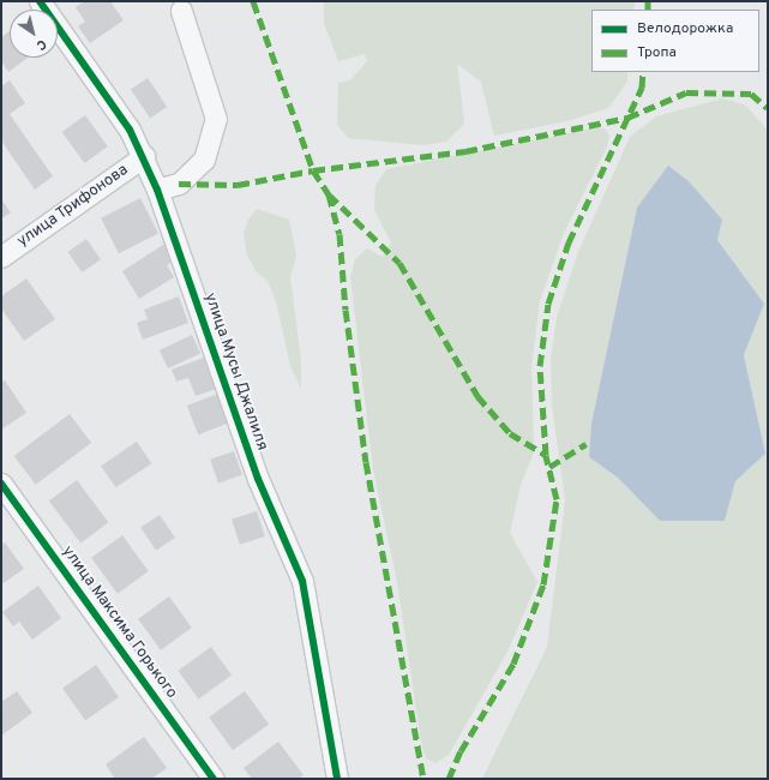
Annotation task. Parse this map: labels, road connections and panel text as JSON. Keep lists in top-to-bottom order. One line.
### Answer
{"streets":{"street":["улица Трифонова","улица Мусы Джалиля","улица Максима Горького"]},"crossings":[["улица Трифонова","улица Мусы Джалиля"]],"legend":["Велодорожка","Тропа"],"north":"bottom right"}
